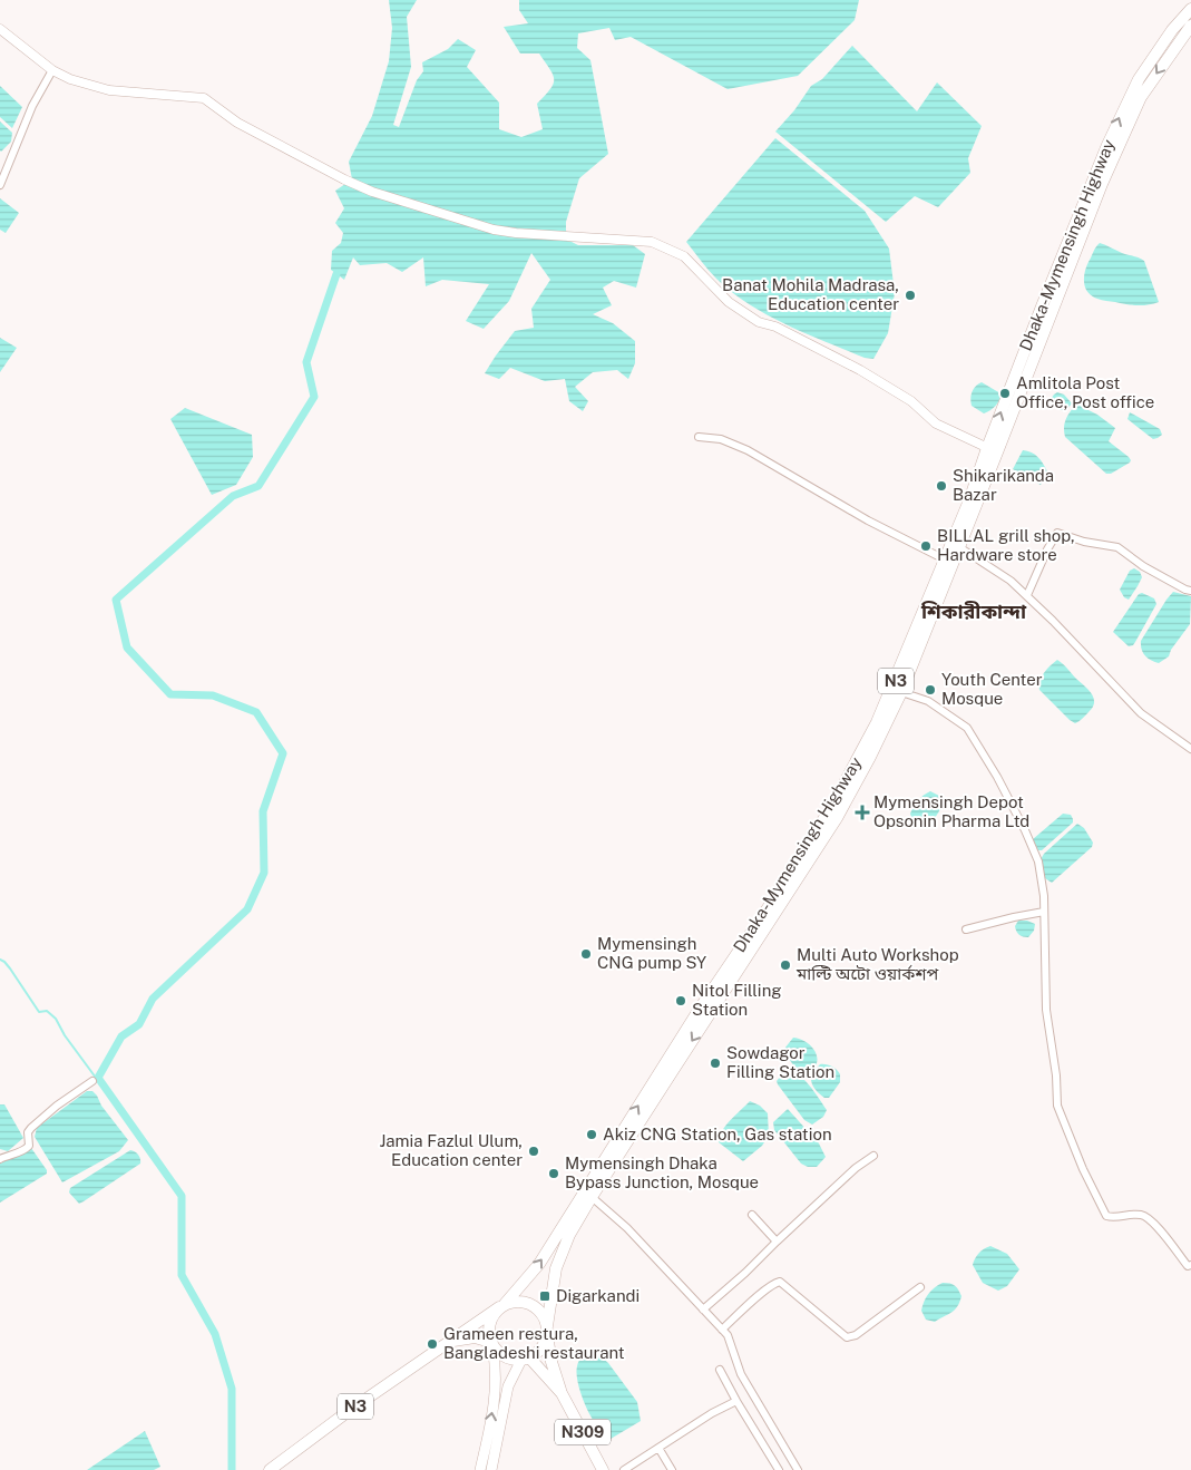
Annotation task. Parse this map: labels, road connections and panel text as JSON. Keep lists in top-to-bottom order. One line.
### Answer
{"streets":{"highway":["Dhaka-Mymensingh Highway","N3","N309"]},"crossings":[["Dhaka-Mymensingh Highway","N3"],["Dhaka-Mymensingh Highway","N309"],["N3","N309"]],"districts":["শিকারীকান্দা"],"places":{"other":["Banat Mohila Madrasa, Education center","Amlitola Post Office, Post office","Shikarikanda Bazar","BILLAL grill shop, Hardware store","Youth Center Mosque","Mymensingh CNG pump SY","Multi Auto Workshop মাল্টি অটো ওয়ার্কশপ","Nitol Filling Station","Sowdagor Filling Station","Akiz CNG Station, Gas station","Jamia Fazlul Ulum, Education center","Mymensingh Dhaka Bypass Junction, Mosque","Grameen restura, Bangladeshi restaurant"],"health":["Mymensingh Depot Opsonin Pharma Ltd"],"transit":["Digarkandi"]}}
